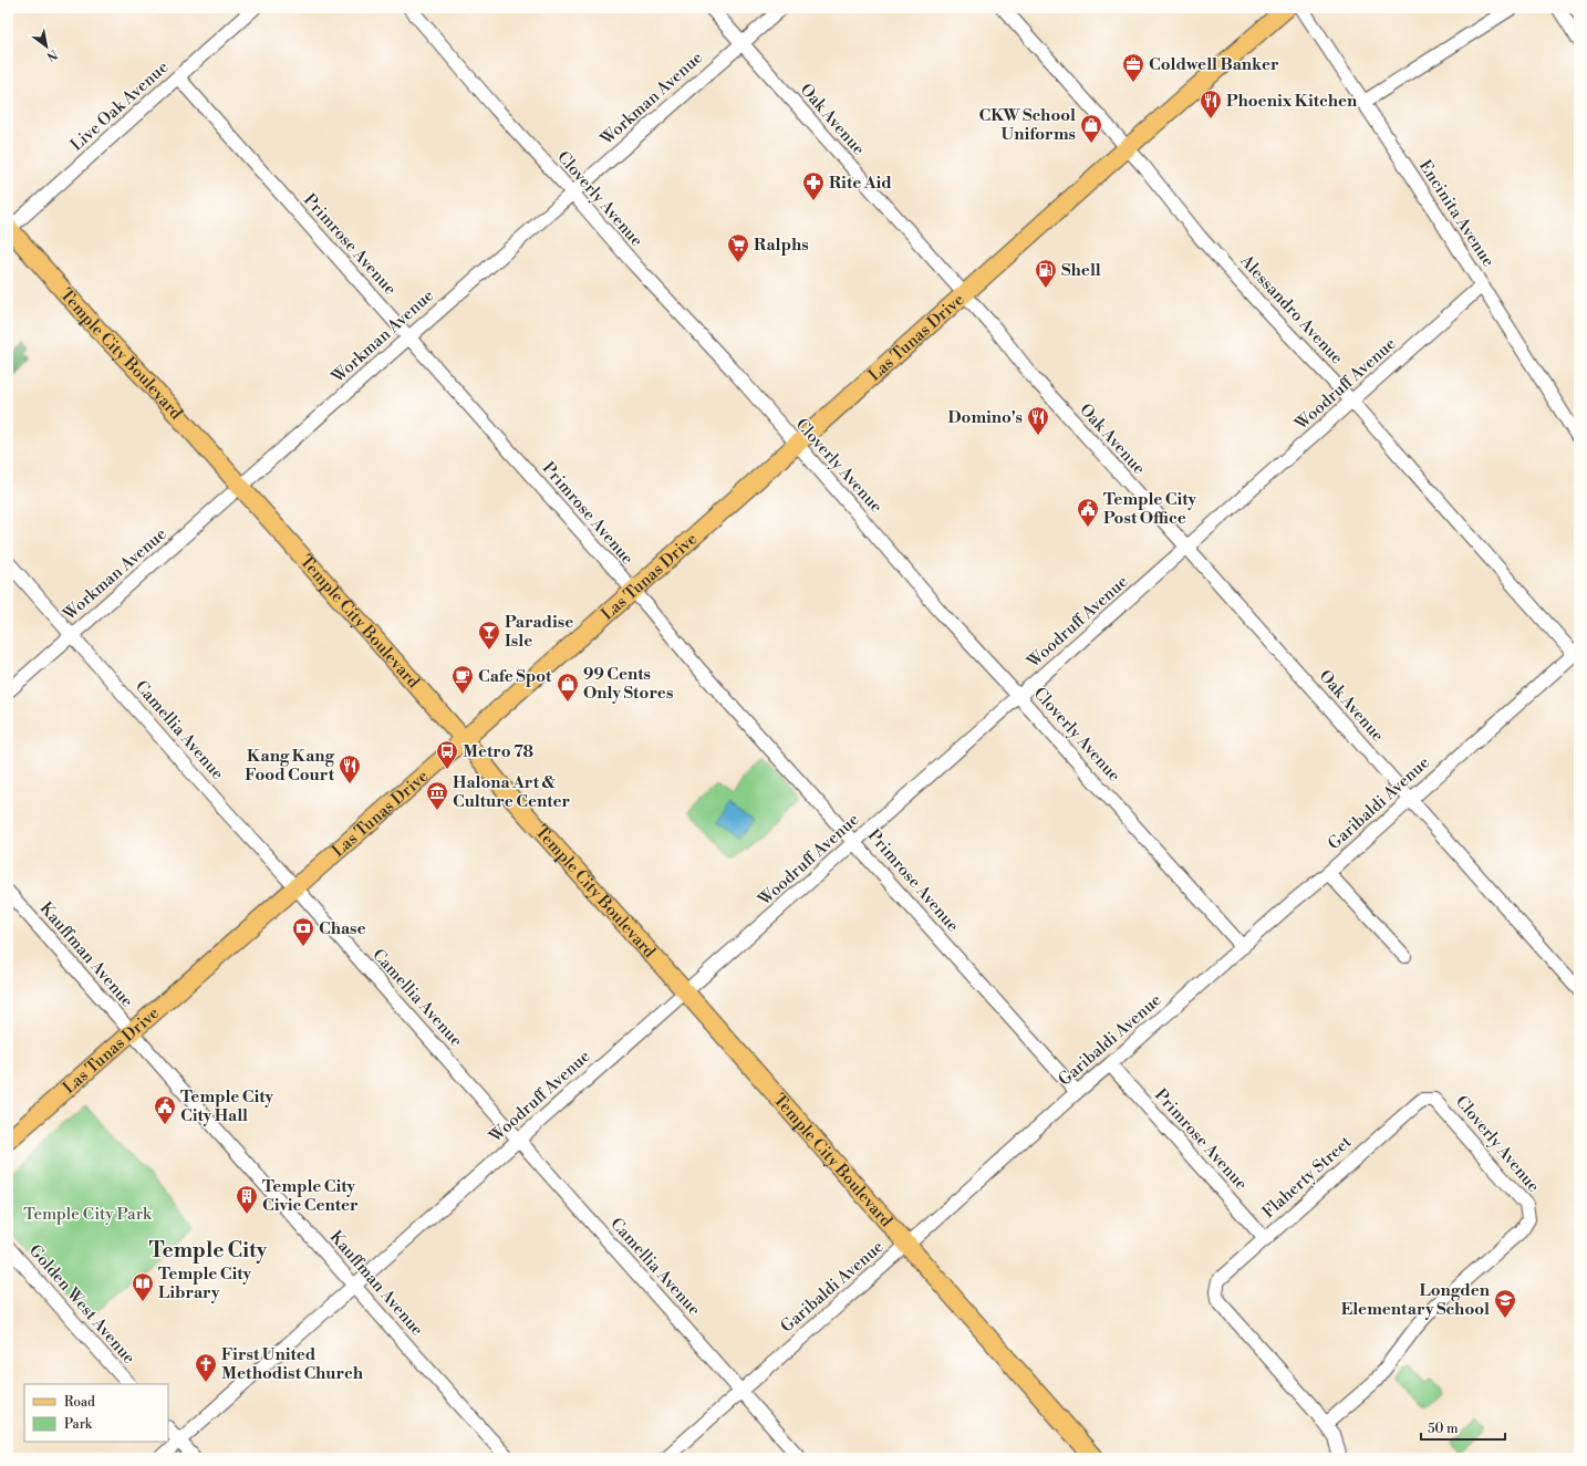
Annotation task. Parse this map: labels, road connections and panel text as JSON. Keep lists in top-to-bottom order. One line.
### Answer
{"streets":{"main road":["Las Tunas Drive","Temple City Boulevard"],"street":["Workman Avenue","Live Oak Avenue","Oak Avenue","Cloverly Avenue","Encinita Avenue","Primrose Avenue","Alessandro Avenue","Woodruff Avenue","Camellia Avenue","Garibaldi Avenue","Kauffman Avenue","Flaherty Street","Golden West Avenue"]},"crossings":[["Workman Avenue","Oak Avenue"],["Workman Avenue","Cloverly Avenue"],["Workman Avenue","Primrose Avenue"],["Workman Avenue","Temple City Boulevard"],["Workman Avenue","Camellia Avenue"],["Live Oak Avenue","Primrose Avenue"],["Live Oak Avenue","Temple City Boulevard"],["Oak Avenue","Las Tunas Drive"],["Oak Avenue","Woodruff Avenue"],["Oak Avenue","Garibaldi Avenue"],["Cloverly Avenue","Las Tunas Drive"],["Cloverly Avenue","Woodruff Avenue"],["Cloverly Avenue","Garibaldi Avenue"],["Cloverly Avenue","Flaherty Street"],["Encinita Avenue","Woodruff Avenue"],["Primrose Avenue","Las Tunas Drive"],["Primrose Avenue","Woodruff Avenue"],["Primrose Avenue","Garibaldi Avenue"],["Primrose Avenue","Flaherty Street"],["Alessandro Avenue","Las Tunas Drive"],["Alessandro Avenue","Woodruff Avenue"],["Alessandro Avenue","Garibaldi Avenue"],["Las Tunas Drive","Temple City Boulevard"],["Las Tunas Drive","Camellia Avenue"],["Las Tunas Drive","Kauffman Avenue"],["Temple City Boulevard","Woodruff Avenue"],["Temple City Boulevard","Garibaldi Avenue"],["Woodruff Avenue","Camellia Avenue"],["Woodruff Avenue","Kauffman Avenue"],["Camellia Avenue","Garibaldi Avenue"]],"districts":["Temple City"],"parks":["Temple City Park"],"places":{"office":["Coldwell Banker"],"restaurant":["Phoenix Kitchen","Domino's","Kang Kang Food Court"],"shop":["CKW School Uniforms","99 Cents Only Stores"],"pharmacy":["Rite Aid"],"supermarket":["Ralphs"],"fuel station":["Shell"],"public building":["Temple City Post Office","Temple City City Hall"],"bar":["Paradise Isle"],"cafe":["Cafe Spot"],"bus stop":["Metro 78"],"museum":["Halona Art & Culture Center"],"bank":["Chase"],"building":["Temple City Civic Center"],"library":["Temple City Library"],"school or university":["Longden Elementary School"],"church":["First United Methodist Church"]},"legend":["Road","Park"],"scale_bar":"50 m","north":"bottom right"}
